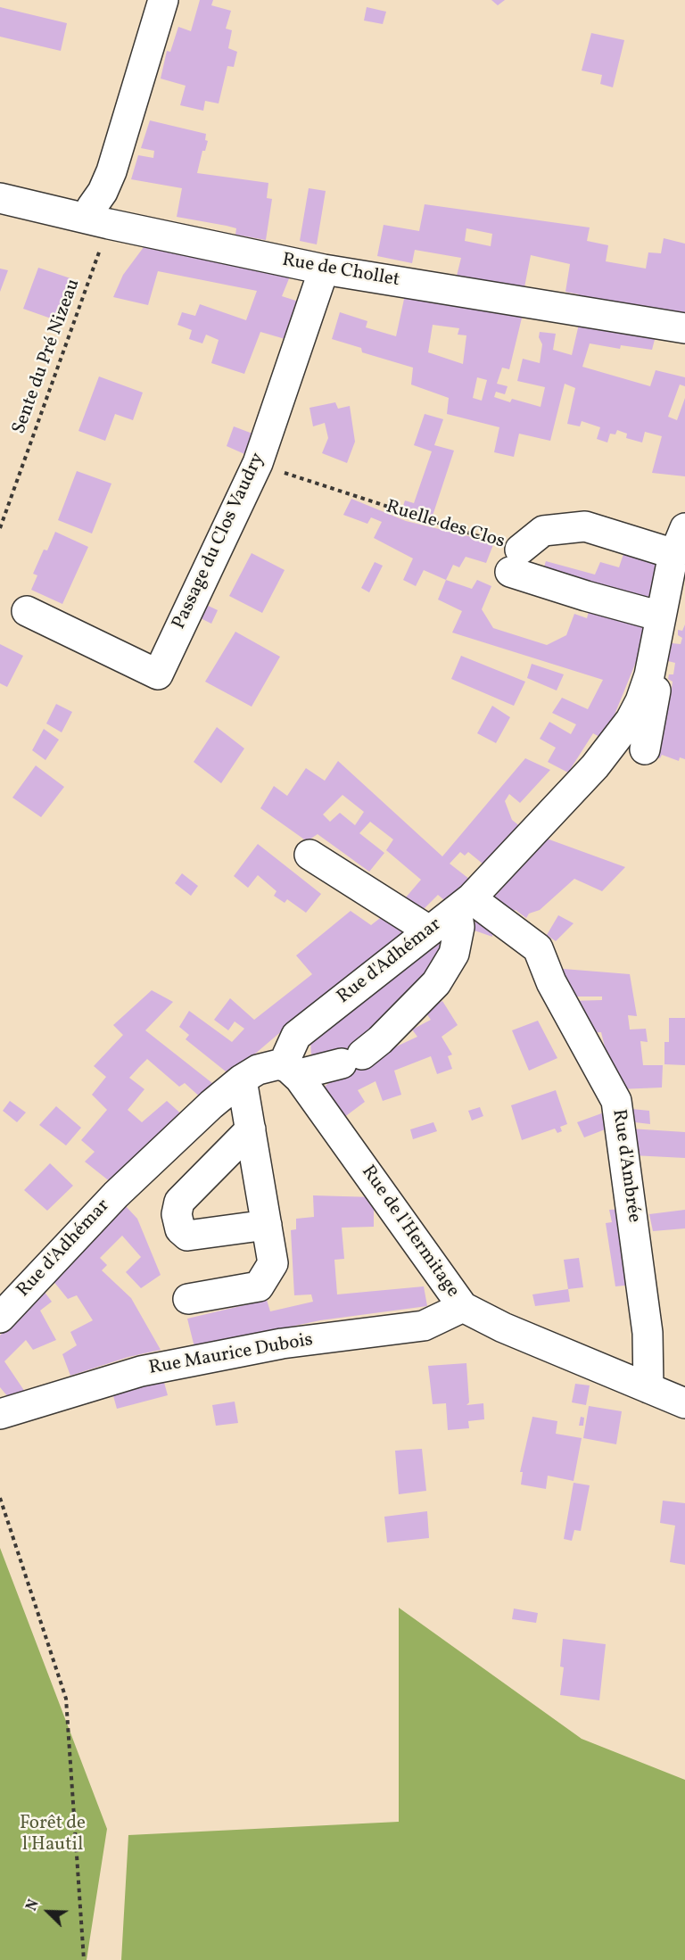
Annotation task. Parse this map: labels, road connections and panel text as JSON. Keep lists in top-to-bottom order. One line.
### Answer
{"streets":{"street":["Rue de Chollet","Ruelle des Clos","Passage du Clos Vaudry","Rue d'Adhémar","Rue d'Ambrée","Rue de l'Hermitage","Rue Maurice Dubois"],"path":["Sente du Pré Nizeau"]},"crossings":[["Rue de Chollet","Sente du Pré Nizeau"],["Rue de Chollet","Passage du Clos Vaudry"],["Ruelle des Clos","Passage du Clos Vaudry"],["Ruelle des Clos","Rue d'Adhémar"],["Rue d'Adhémar","Rue d'Ambrée"],["Rue d'Adhémar","Rue de l'Hermitage"],["Rue d'Ambrée","Rue de l'Hermitage"],["Rue de l'Hermitage","Rue Maurice Dubois"]],"parks":["Forêt de l'Hautil"],"north":"top left"}
